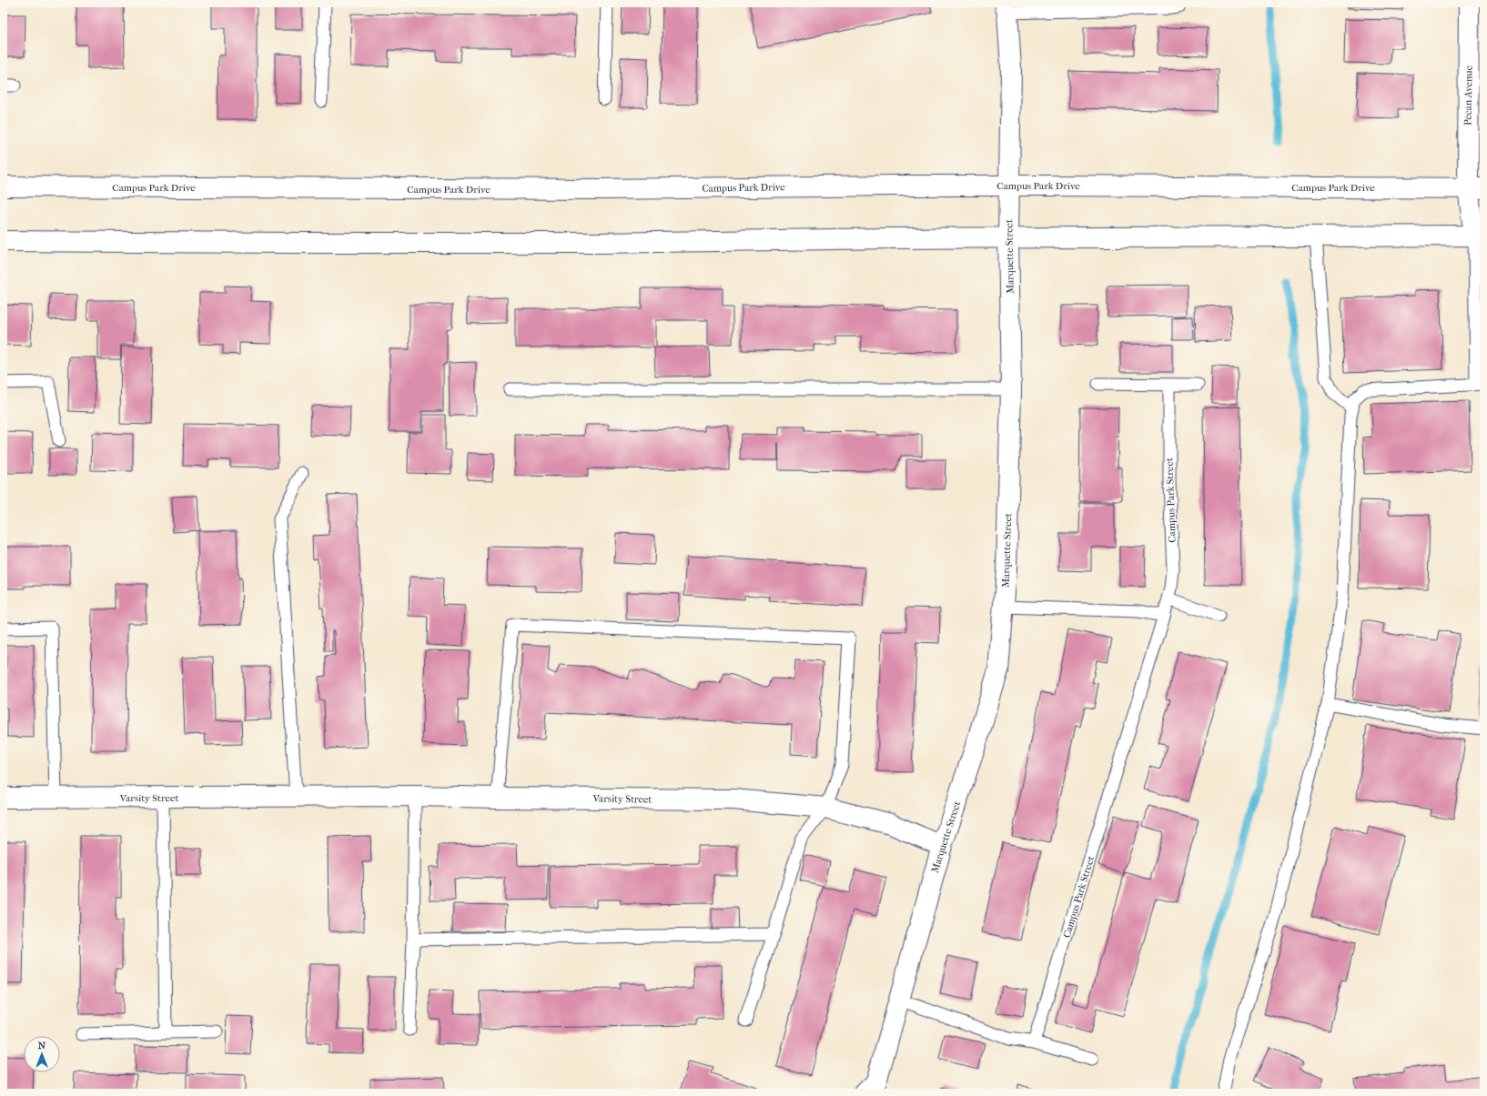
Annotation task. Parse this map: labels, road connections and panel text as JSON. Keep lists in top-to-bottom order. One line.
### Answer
{"streets":{"street":["Pecan Avenue","Campus Park Drive","Marquette Street","Varsity Street"],"lane":["Campus Park Street"]},"crossings":[["Pecan Avenue","Campus Park Drive"],["Campus Park Drive","Marquette Street"],["Marquette Street","Varsity Street"]],"north":"top"}
